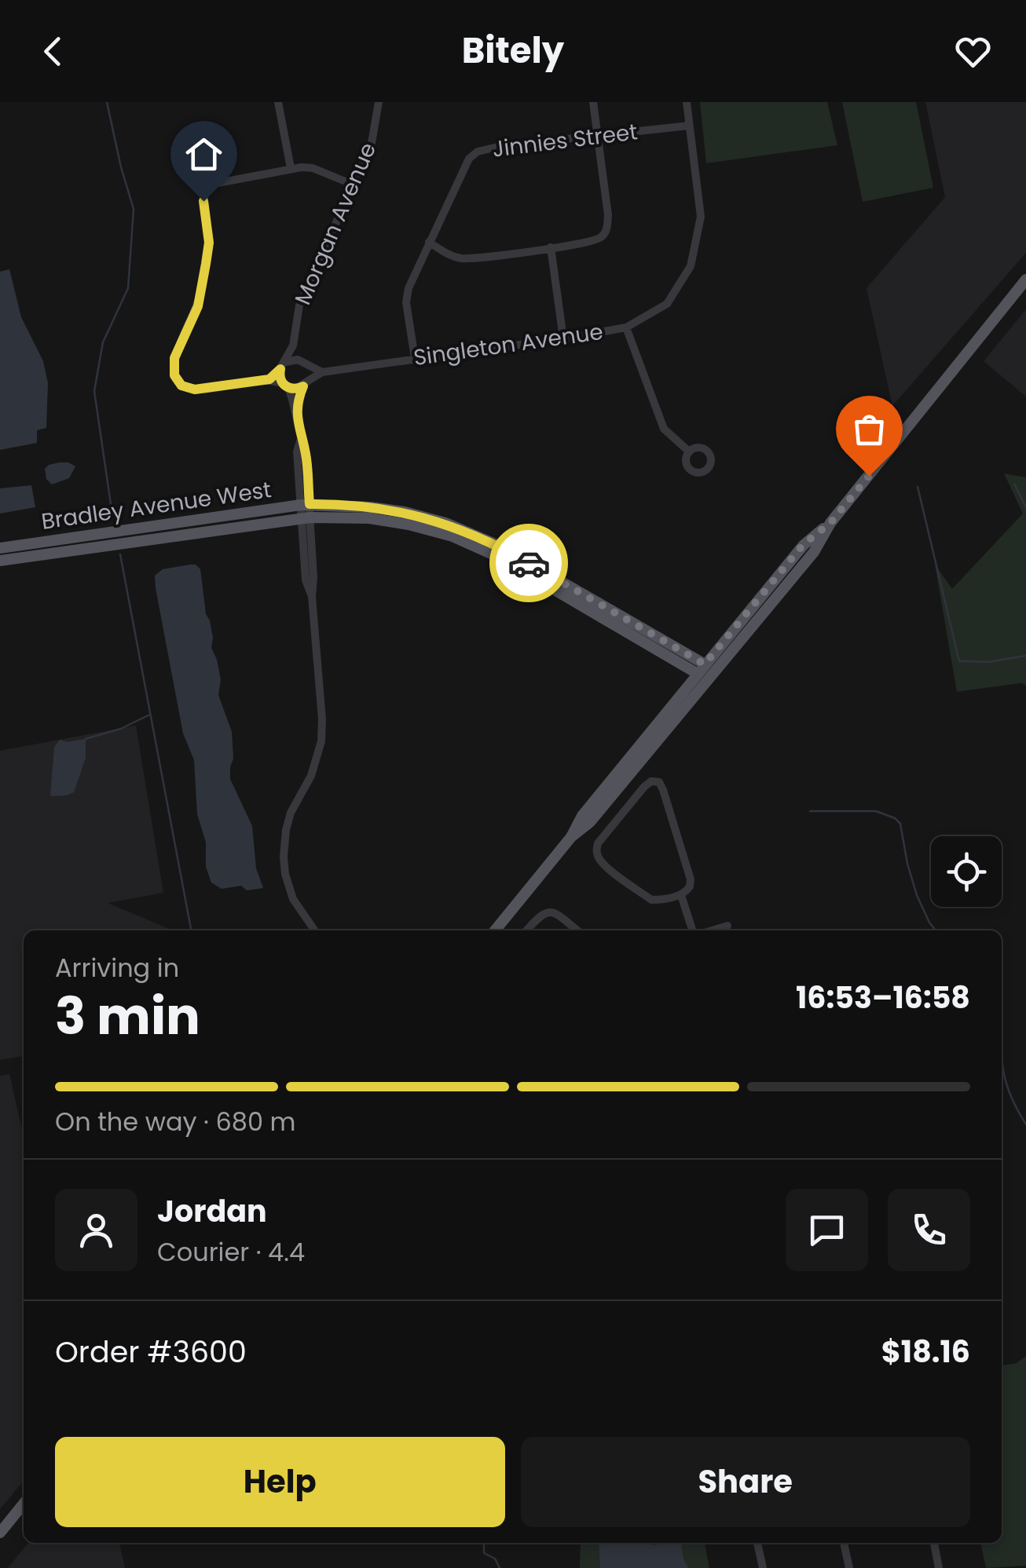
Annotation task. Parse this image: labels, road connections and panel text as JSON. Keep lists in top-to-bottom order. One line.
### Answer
{"streets":{"main road":["Bradley Avenue West"],"street":["Jinnies Street","Morgan Avenue","Singleton Avenue"]},"crossings":[["Jinnies Street","Singleton Avenue"],["Morgan Avenue","Singleton Avenue"]],"page":{"header":"Bitely","heading":["3 min","Arriving in","16:53–16:58"],"panel":["Jordan","Courier · 4.4","Order #3600","$18.16"],"bar":"On the way · 680 m","buttons":["Help","Share"]}}
